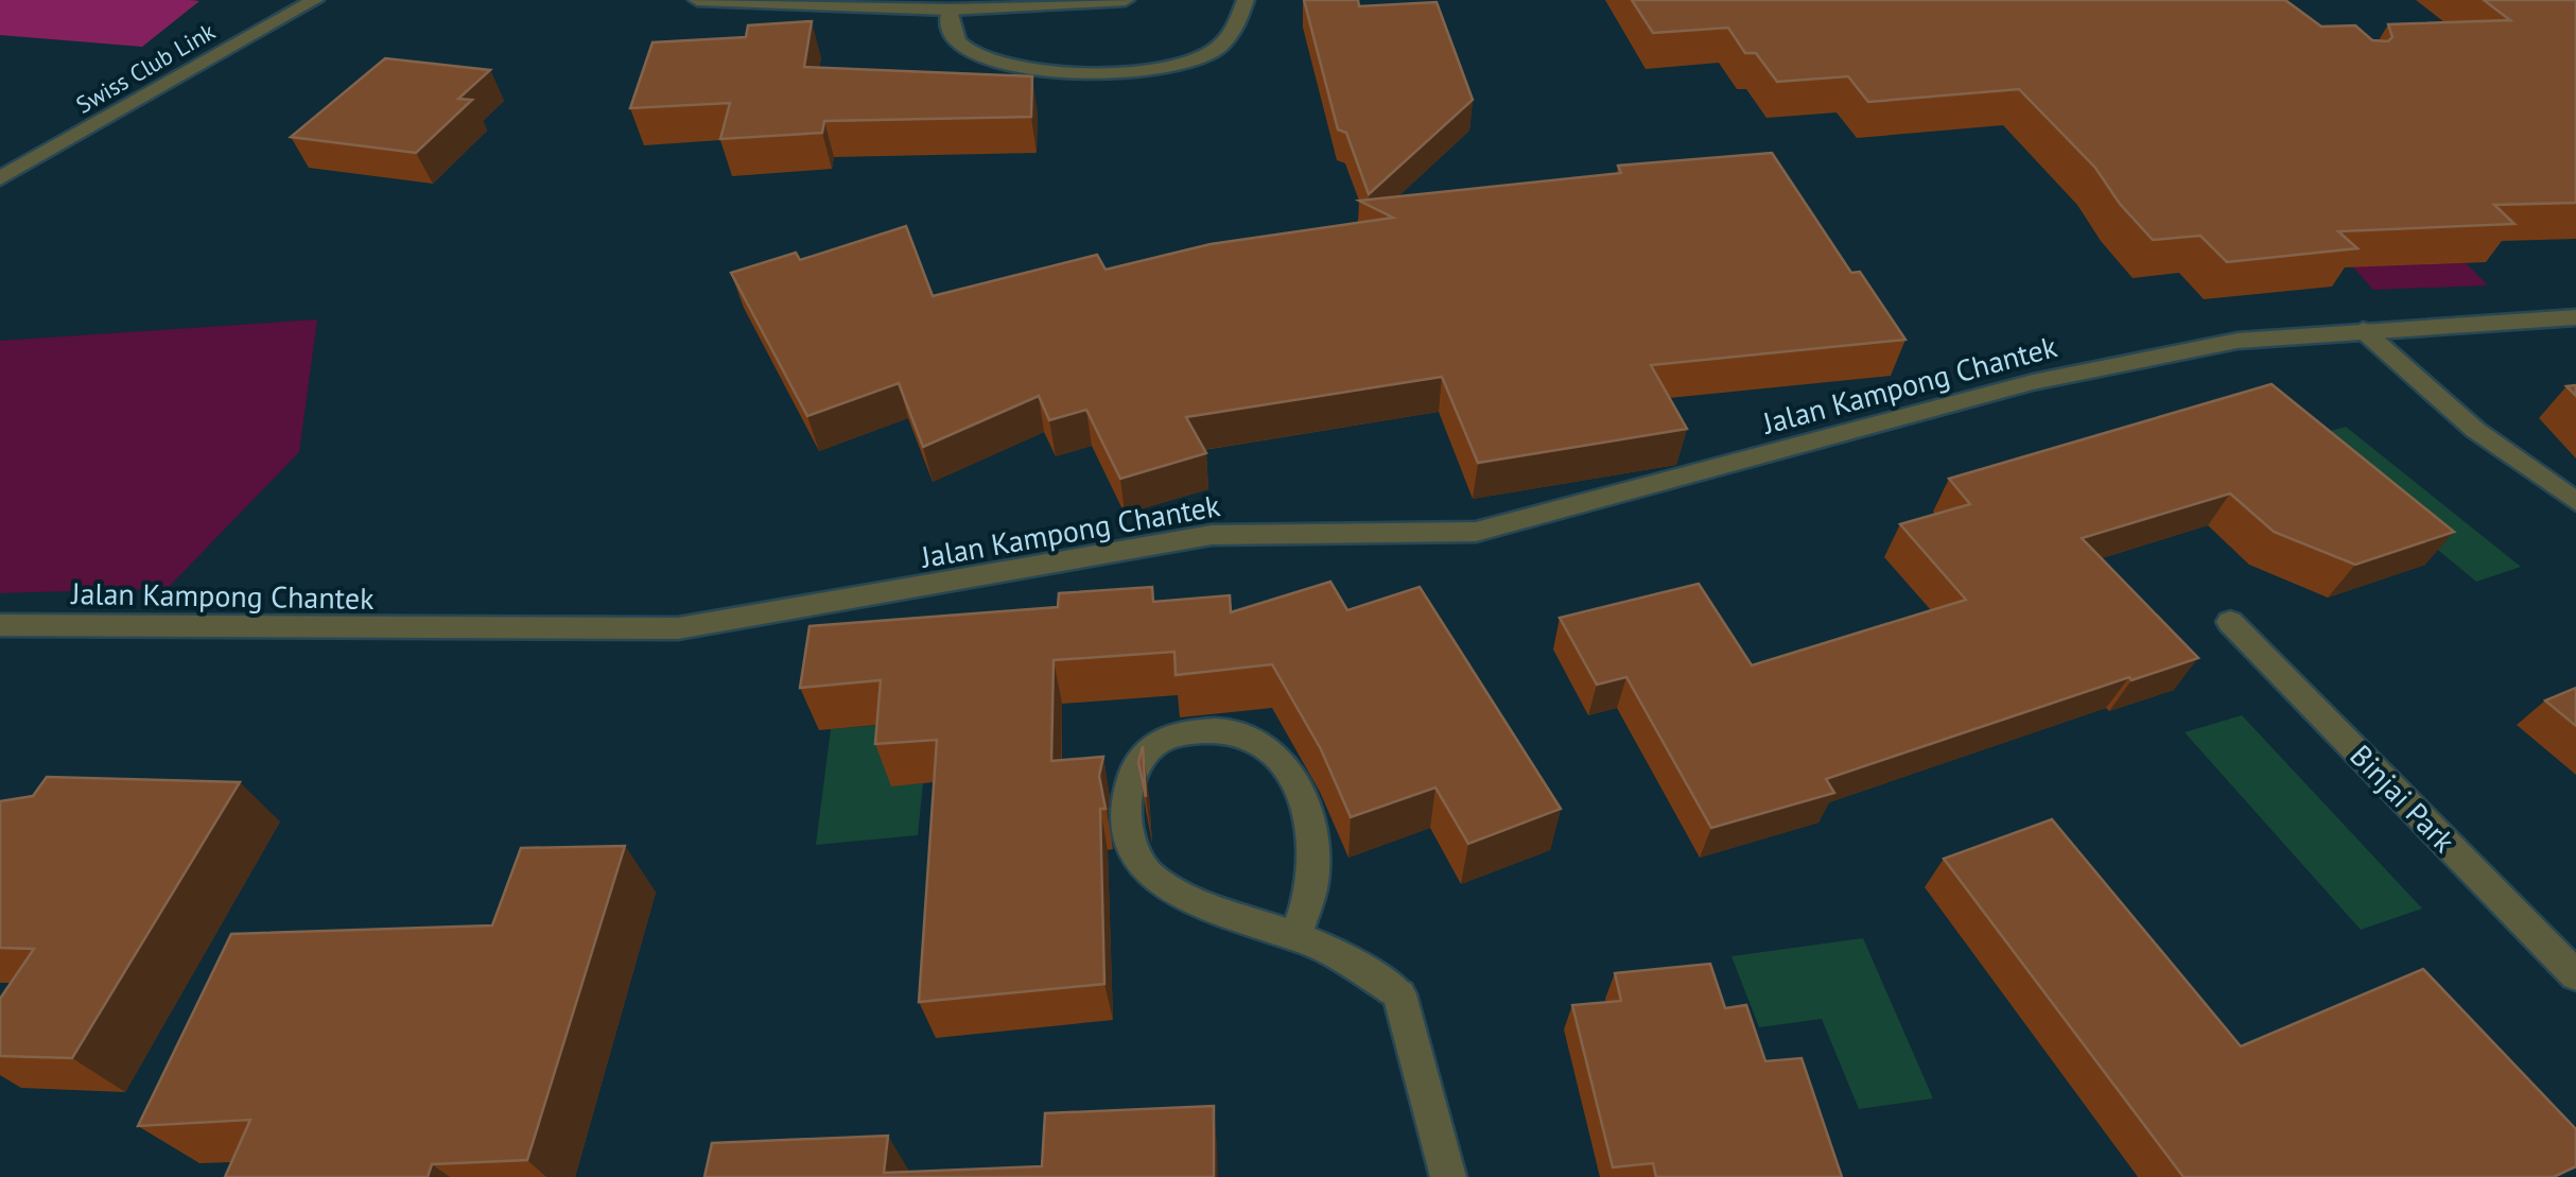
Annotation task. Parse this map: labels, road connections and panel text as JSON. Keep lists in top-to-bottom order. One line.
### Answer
{"streets":{"street":["Swiss Club Link","Jalan Kampong Chantek","Binjai Park"]}}
